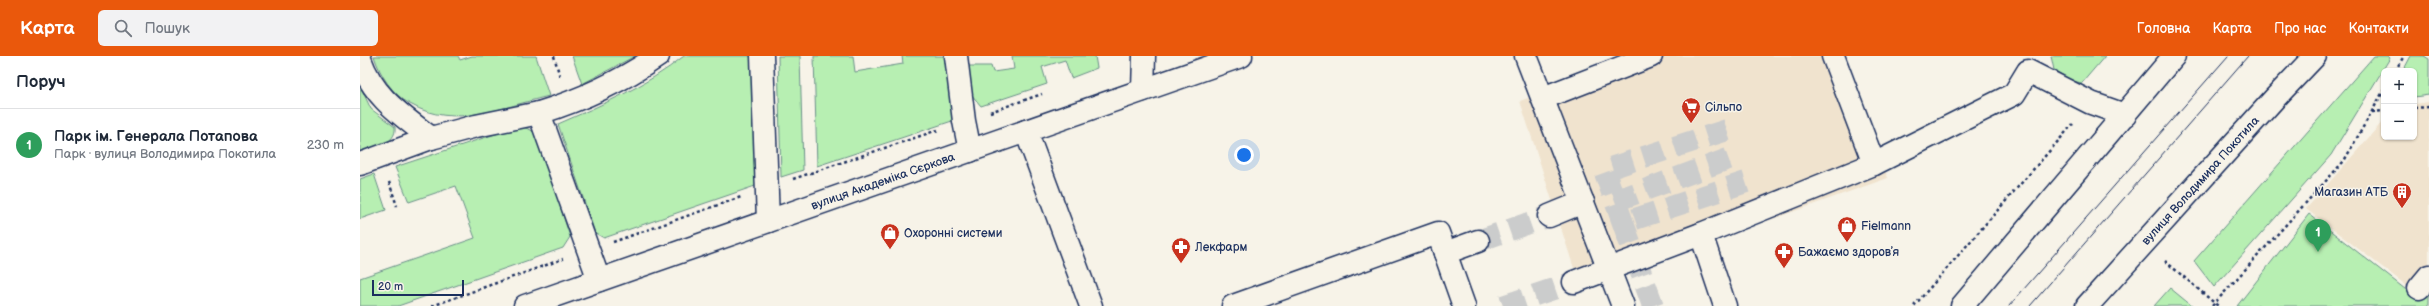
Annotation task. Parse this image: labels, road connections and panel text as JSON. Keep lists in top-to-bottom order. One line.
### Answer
{"streets":{"street":["вулиця Володимира Покотила","вулиця Академіка Сєркова"]},"places":{"supermarket":["Сільпо"],"building":["Магазин АТБ"],"shop":["Fielmann","Охоронні системи"],"pharmacy":["Лекфарм","Бажаємо здоровʼя"]},"scale_bar":"20 m","page":{"header":"Карта","search":"Пошук","nav":["Головна","Карта","Про нас","Контакти"],"heading":"Поруч","map_buttons":["+","−"],"list":[{"mark":"1","name":"Парк ім. Генерала Потапова","note":"Парк · вулиця Володимира Покотила","value":"230 m"}],"pins":"1","scale":"20 m"}}
